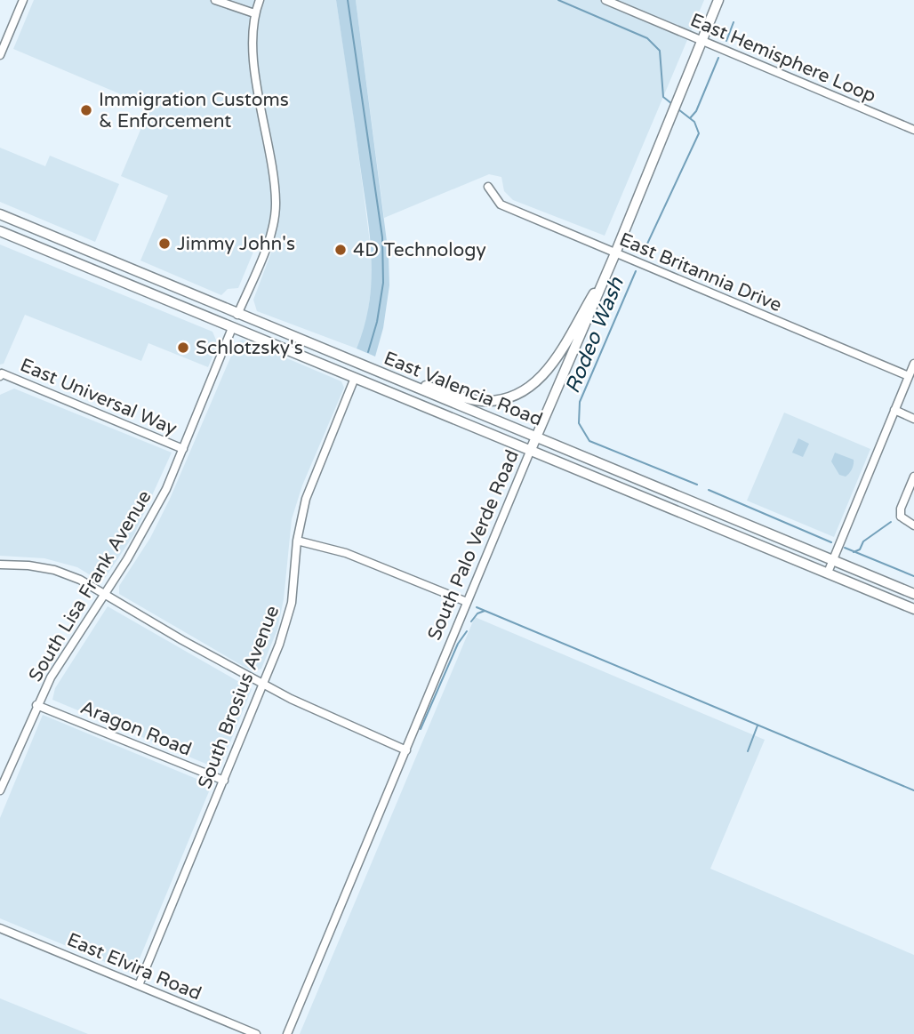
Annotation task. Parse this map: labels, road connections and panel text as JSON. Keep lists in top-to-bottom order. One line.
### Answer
{"streets":{"main road":["East Valencia Road","South Palo Verde Road"],"street":["East Hemisphere Loop","East Britannia Drive","East Universal Way","South Lisa Frank Avenue","South Brosius Avenue","Aragon Road","East Elvira Road"]},"crossings":[["East Hemisphere Loop","South Palo Verde Road"],["East Britannia Drive","South Palo Verde Road"],["East Valencia Road","South Palo Verde Road"],["East Valencia Road","South Lisa Frank Avenue"],["East Valencia Road","South Brosius Avenue"],["East Universal Way","South Lisa Frank Avenue"],["South Lisa Frank Avenue","Aragon Road"],["South Brosius Avenue","Aragon Road"],["South Brosius Avenue","East Elvira Road"]],"water":["Rodeo Wash"],"places":["Immigration Customs & Enforcement","Jimmy John's","4D Technology","Schlotzsky's"]}
